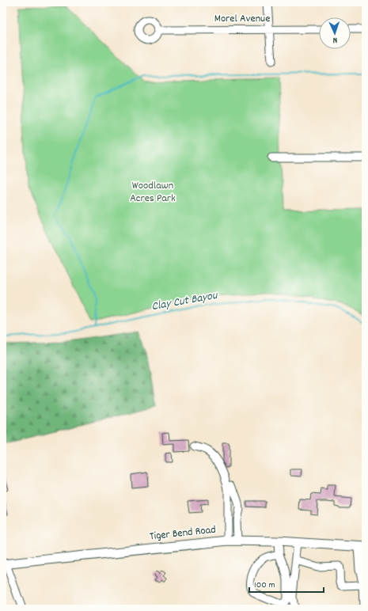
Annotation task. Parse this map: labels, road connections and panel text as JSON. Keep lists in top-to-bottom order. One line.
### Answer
{"streets":{"main road":["Tiger Bend Road"],"street":["Morel Avenue"]},"water":["Clay Cut Bayou"],"parks":["Woodlawn Acres Park"],"scale_bar":"100 m","north":"bottom"}
